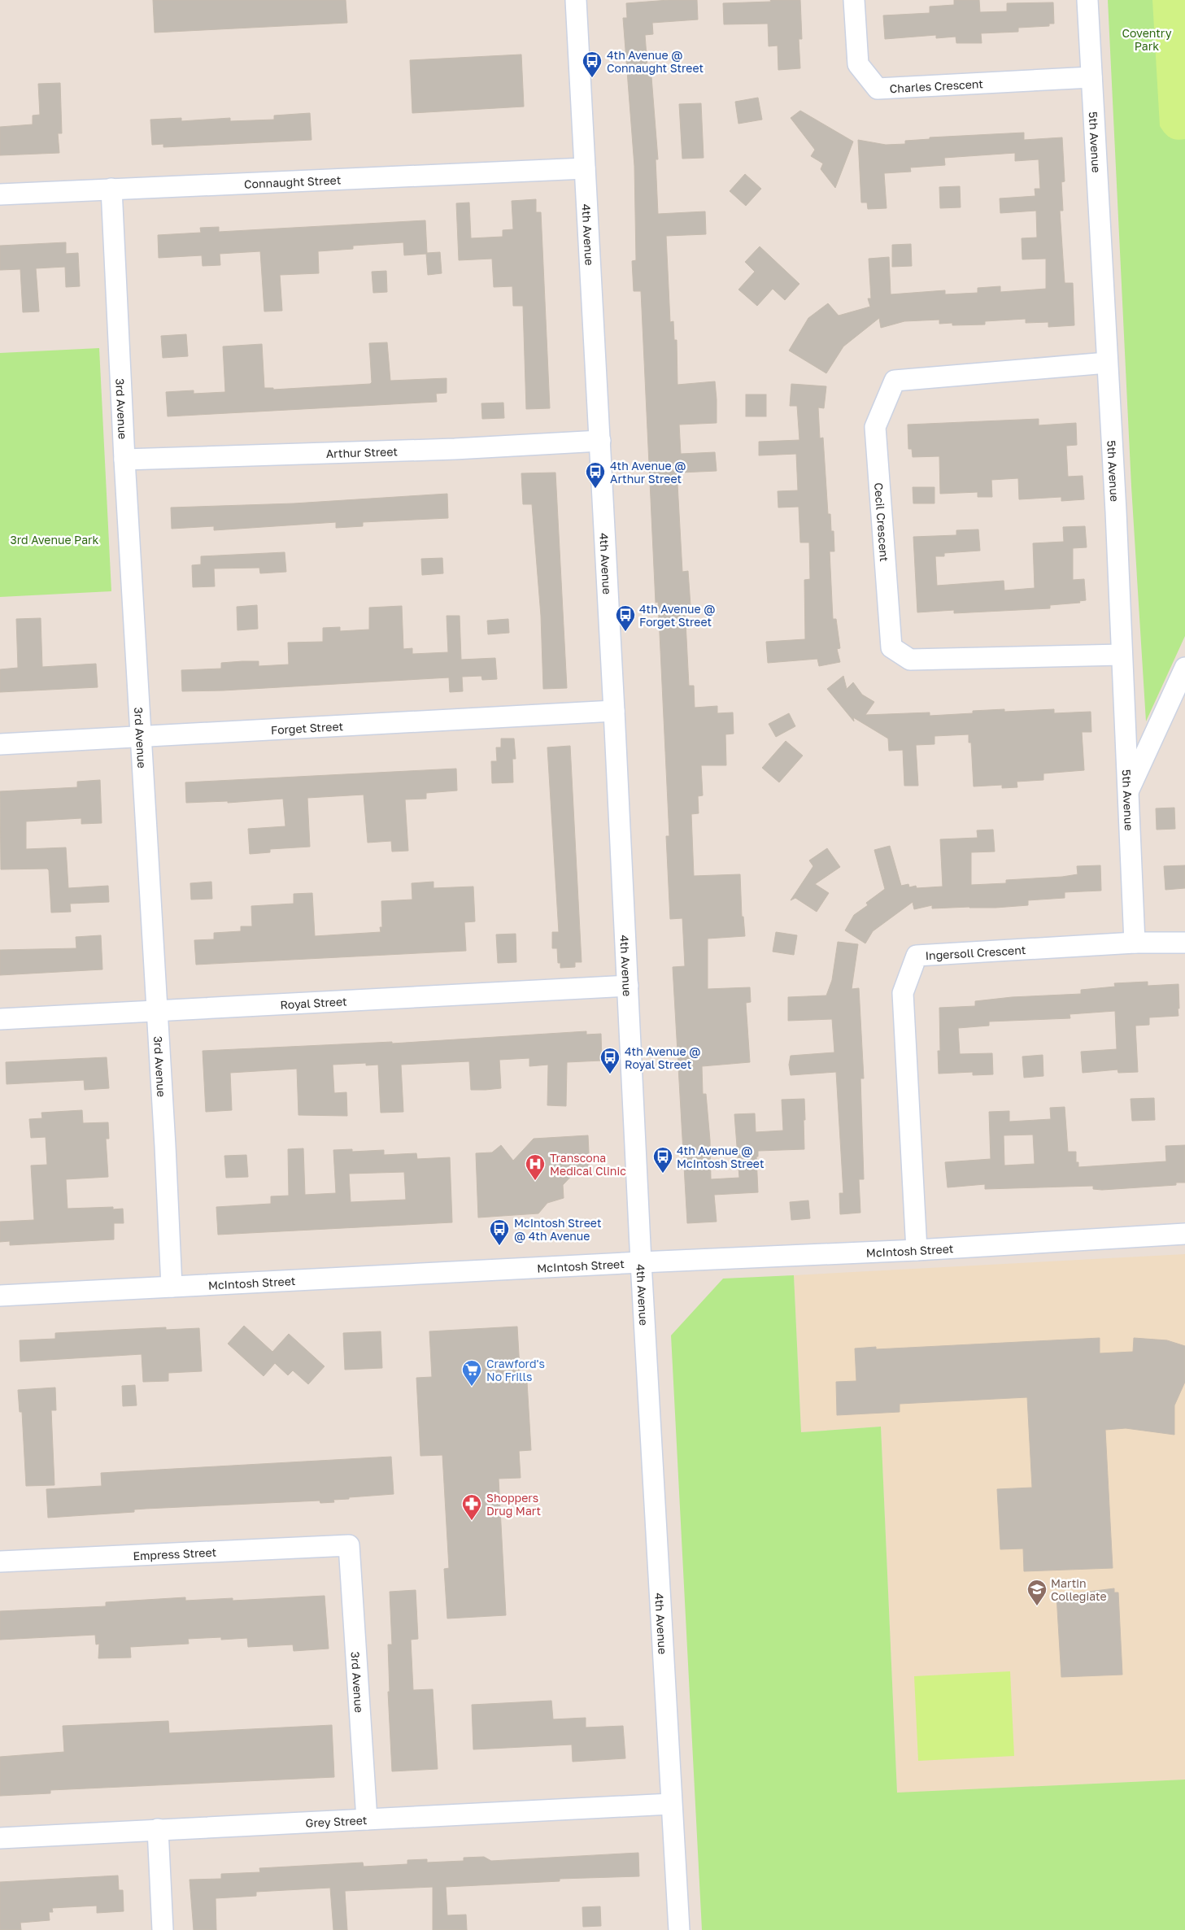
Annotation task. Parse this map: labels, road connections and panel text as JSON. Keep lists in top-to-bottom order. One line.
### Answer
{"streets":{"street":["Charles Crescent","5th Avenue","Connaught Street","4th Avenue","3rd Avenue","Arthur Street","Cecil Crescent","Forget Street","Ingersoll Crescent","Royal Street","McIntosh Street","Empress Street","Grey Street"]},"crossings":[["Charles Crescent","5th Avenue"],["5th Avenue","Cecil Crescent"],["5th Avenue","Ingersoll Crescent"],["Connaught Street","4th Avenue"],["Connaught Street","3rd Avenue"],["4th Avenue","Arthur Street"],["4th Avenue","Forget Street"],["4th Avenue","Royal Street"],["4th Avenue","McIntosh Street"],["4th Avenue","Grey Street"],["3rd Avenue","Arthur Street"],["3rd Avenue","Forget Street"],["3rd Avenue","Royal Street"],["3rd Avenue","McIntosh Street"],["3rd Avenue","Empress Street"],["3rd Avenue","Grey Street"],["Ingersoll Crescent","McIntosh Street"]],"parks":["Coventry Park","3rd Avenue Park"],"places":{"bus stop":["4th Avenue @ Connaught Street","4th Avenue @ Arthur Street","4th Avenue @ Forget Street","4th Avenue @ Royal Street","4th Avenue @ McIntosh Street","McIntosh Street @ 4th Avenue"],"hospital":["Transcona Medical Clinic"],"supermarket":["Crawford's No Frills"],"pharmacy":["Shoppers Drug Mart"],"school or university":["Martin Collegiate"]}}
